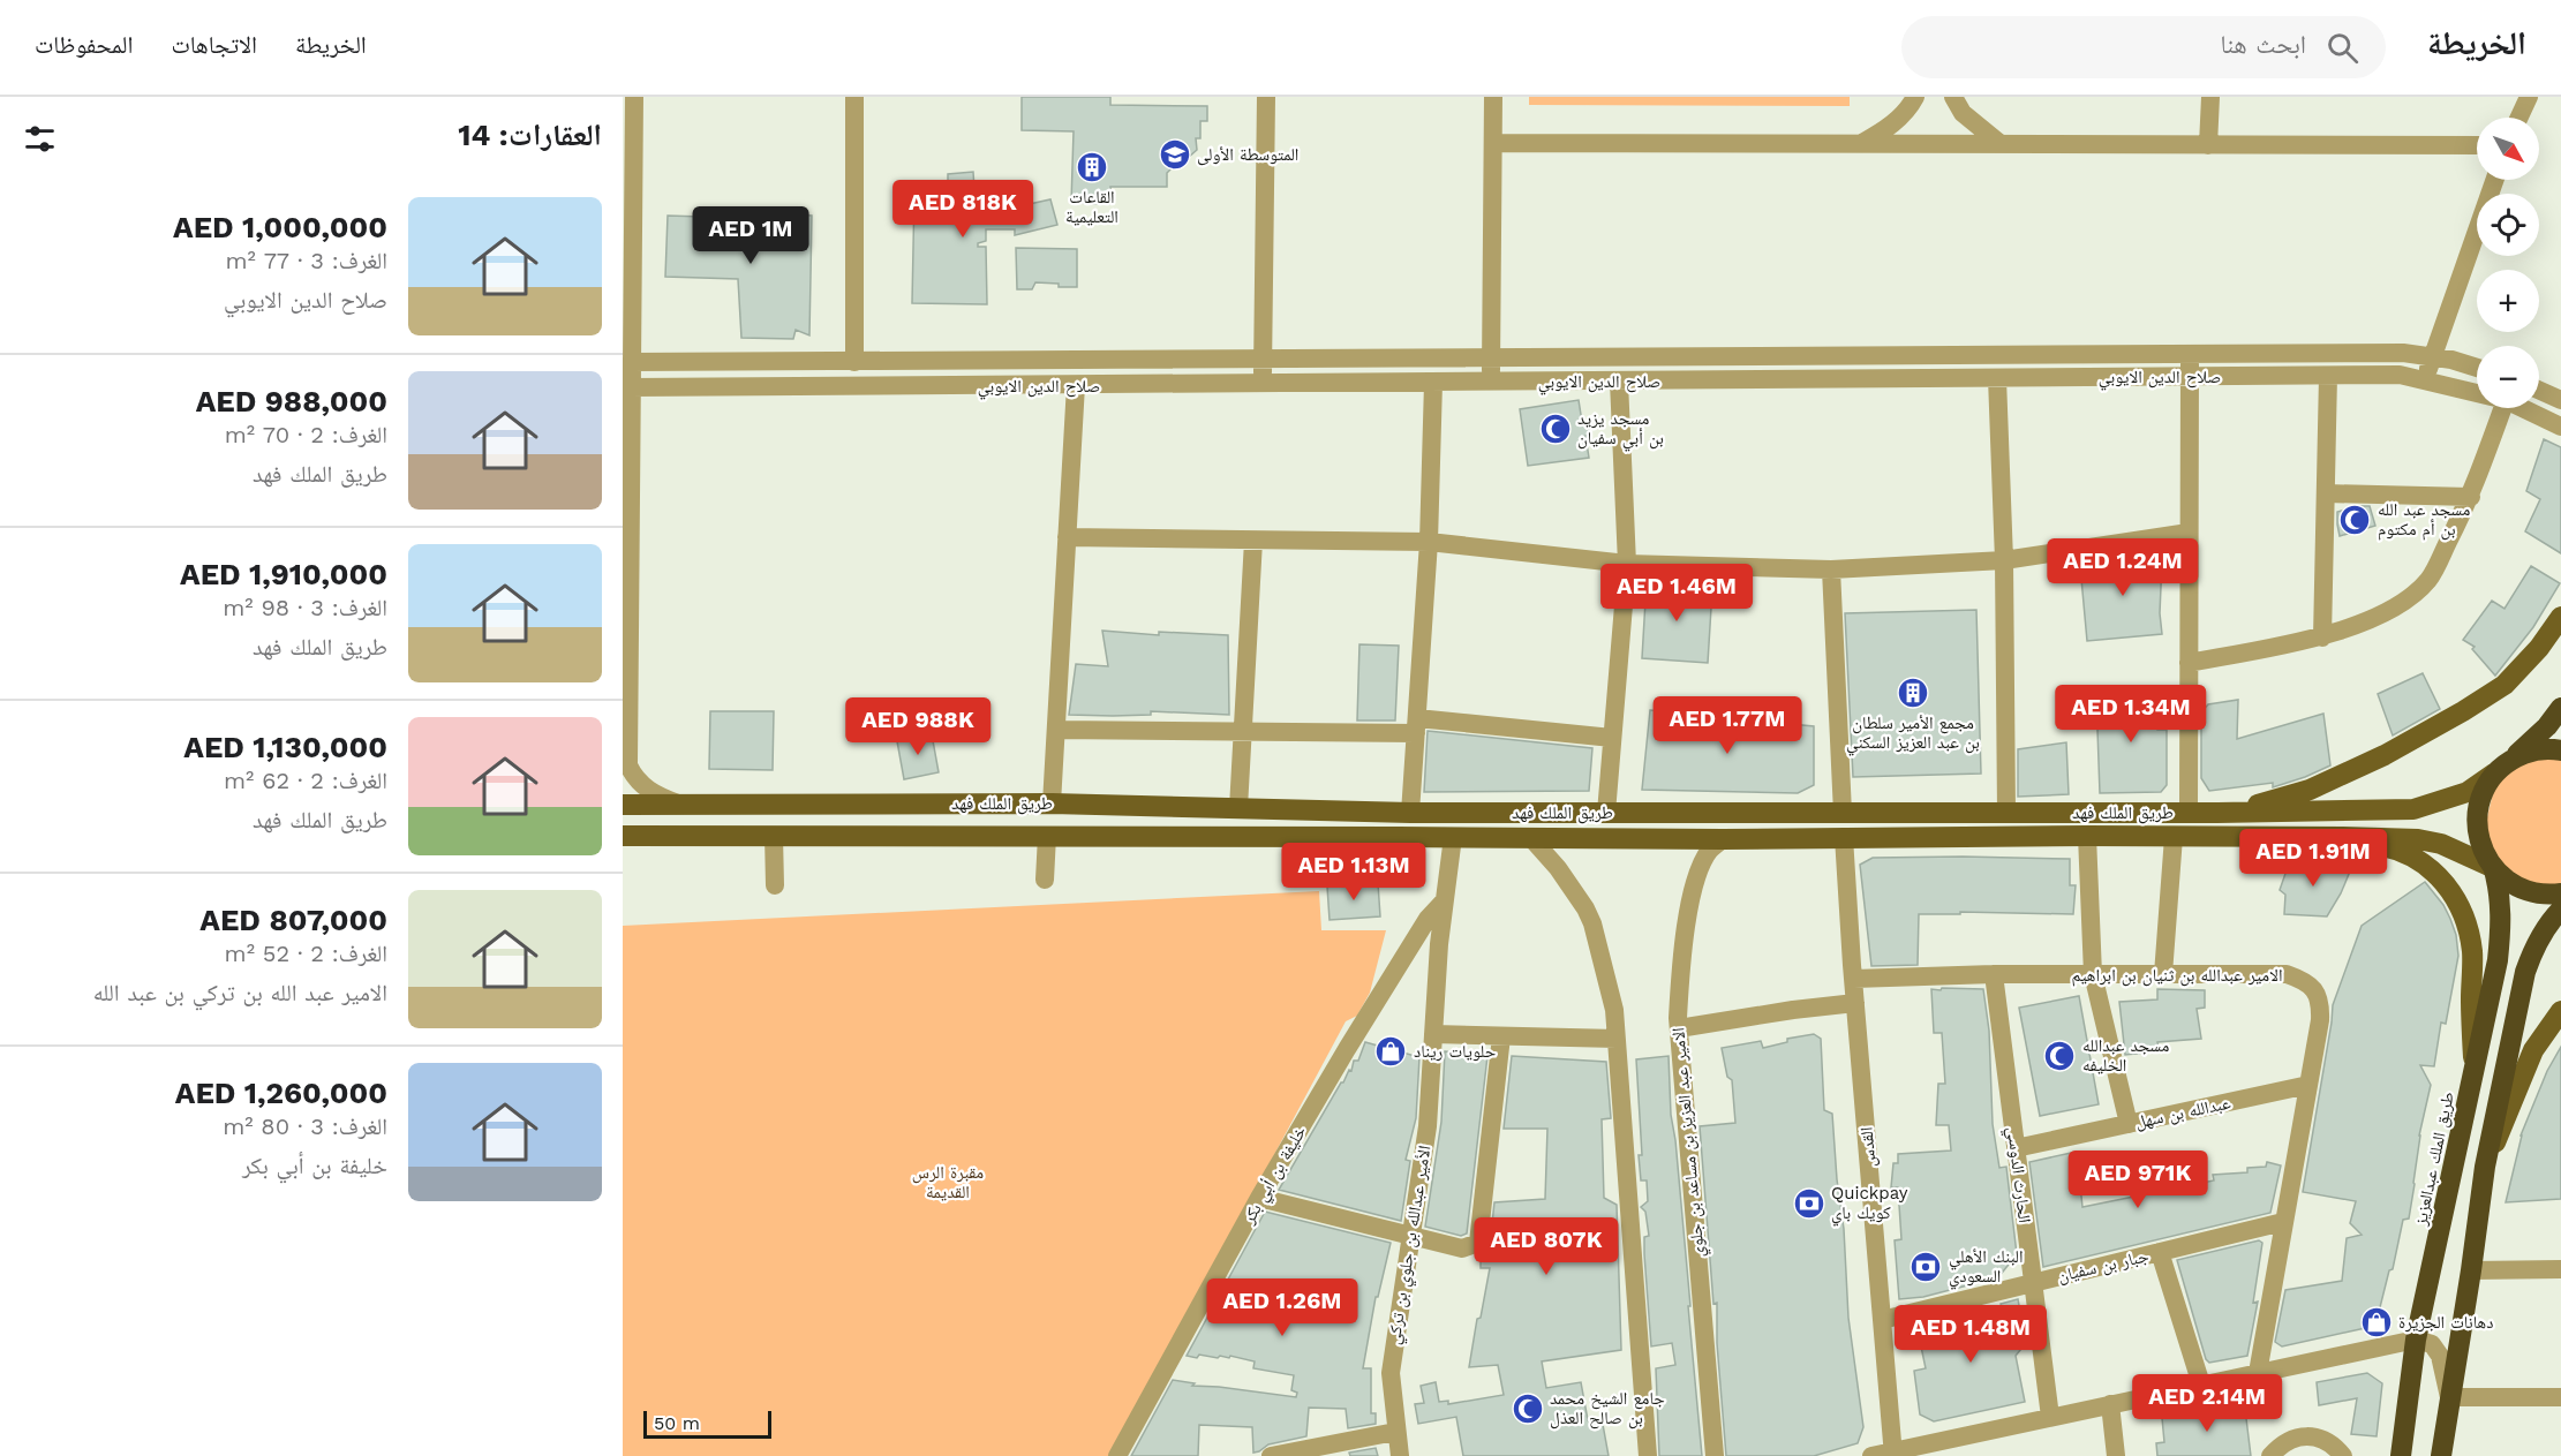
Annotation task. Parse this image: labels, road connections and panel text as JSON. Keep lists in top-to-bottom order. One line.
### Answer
{"streets":{"highway":["طريق الملك عبدالعزيز"],"main road":["طريق الملك فهد"],"street":["صلاح الدين الايوبي","الامير عبدالله بن ثنيان بن ابراهيم","عبدالله بن سهل","الامير عبد العزيز بن مساعد بن جلوي","القدس","خليفة بن أبي بكر","الحارث الدوسي","الأمير عبدالله بن جلوي بن تركي","جبار بن سفيان"]},"crossings":[["طريق الملك فهد","الامير عبد العزيز بن مساعد بن جلوي"],["طريق الملك فهد","القدس"],["طريق الملك فهد","طريق الملك عبدالعزيز"],["الامير عبدالله بن ثنيان بن ابراهيم","عبدالله بن سهل"],["الامير عبدالله بن ثنيان بن ابراهيم","القدس"],["الامير عبدالله بن ثنيان بن ابراهيم","الحارث الدوسي"],["الامير عبدالله بن ثنيان بن ابراهيم","جبار بن سفيان"],["عبدالله بن سهل","الحارث الدوسي"],["القدس","جبار بن سفيان"],["الحارث الدوسي","جبار بن سفيان"]],"parks":["مقبرة الرس القديمة"],"places":{"school or university":["المتوسطة الأولى"],"building":["القاعات التعليمية","مجمع الأمير سلطان بن عبد العزيز السكني"],"mosque":["مسجد يزيد بن أبي سفيان","مسجد عبد الله بن أم مكتوم","مسجد عبدالله الخليفه","جامع الشيخ محمد بن صالح العذل"],"shop":["حلويات ريناد","دهانات الجزيرة"],"bank":["Quickpay كويك باي","البنك الأهلي السعودي"]},"scale_bar":"50 m","north":"bottom right","page":{"header":"الخريطة","search":"ابحث هنا","nav":["الخريطة","الاتجاهات","المحفوظات"],"heading":"العقارات: 14","map_buttons":["+","−"],"price":["AED 818K","AED 1M","AED 1.24M","AED 1.46M","AED 1.34M","AED 1.77M","AED 988K","AED 1.91M","AED 1.13M","AED 971K","AED 807K","AED 1.26M","AED 1.48M","AED 2.14M"],"list":[{"name":"AED 1,000,000","note":"الغرف: 3 · 77 m² · صلاح الدين الايوبي"},{"name":"AED 988,000","note":"الغرف: 2 · 70 m² · طريق الملك فهد"},{"name":"AED 1,910,000","note":"الغرف: 3 · 98 m² · طريق الملك فهد"},{"name":"AED 1,130,000","note":"الغرف: 2 · 62 m² · طريق الملك فهد"},{"name":"AED 807,000","note":"الغرف: 2 · 52 m² · الامير عبد الله بن تركي بن عبد الله"},{"name":"AED 1,260,000","note":"الغرف: 3 · 80 m² · خليفة بن أبي بكر"}],"scale":"50 m"}}
